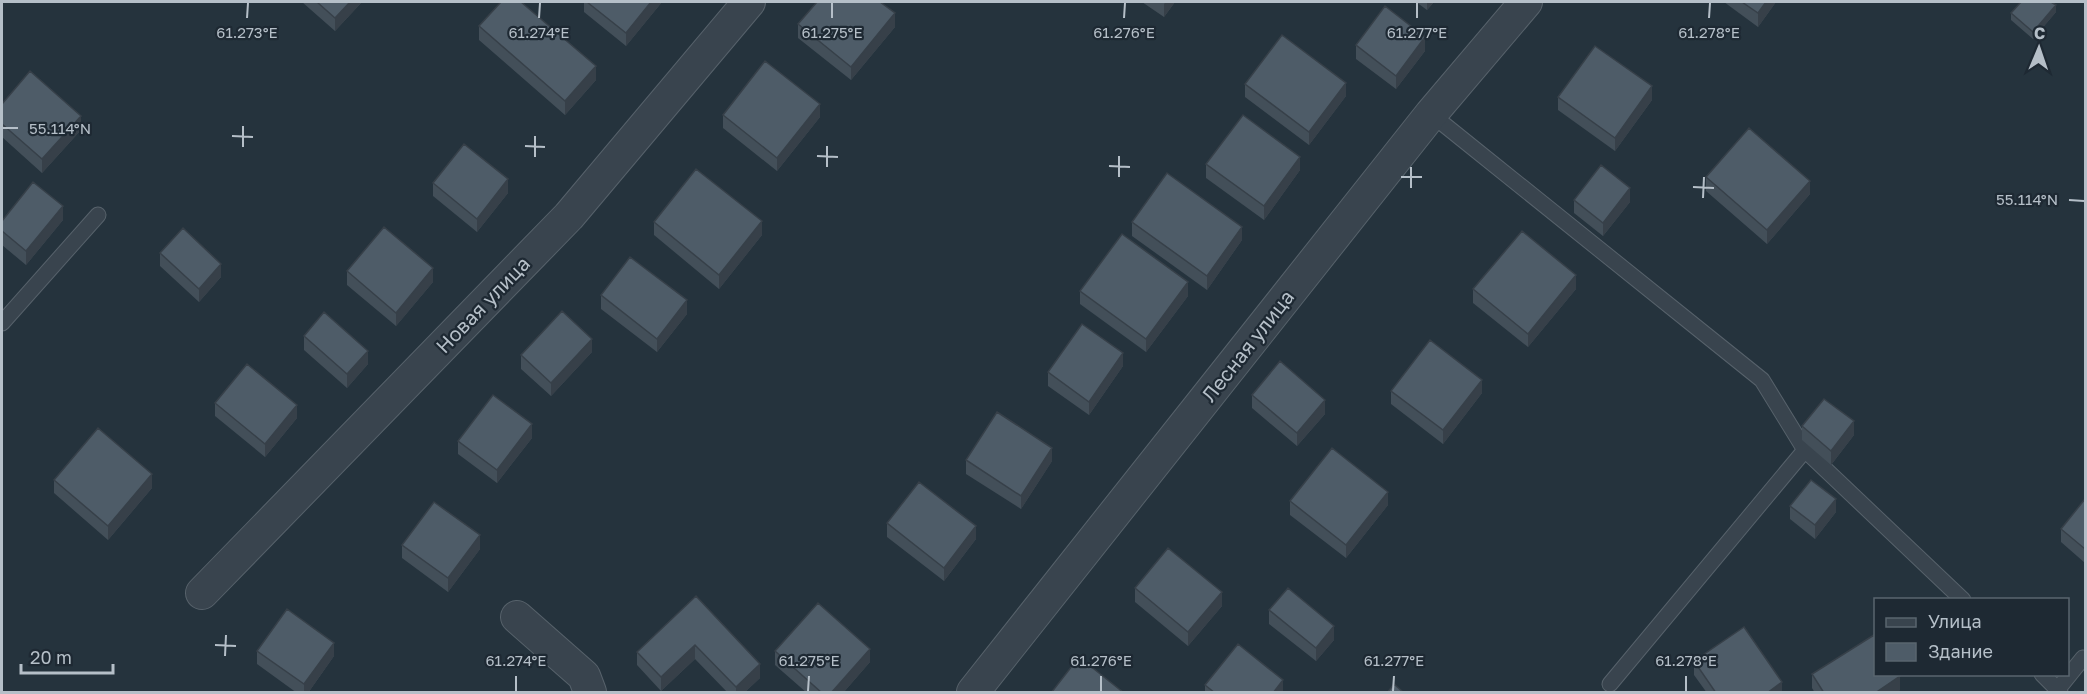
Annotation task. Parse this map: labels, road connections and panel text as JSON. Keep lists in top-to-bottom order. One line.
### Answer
{"streets":{"street":["Новая улица","Лесная улица"]},"legend":["Улица","Здание"],"scale_bar":"20 m","north":"top","coordinates":["61.273°E","61.274°E","61.275°E","61.276°E","61.277°E","61.278°E","55.114°N"]}
